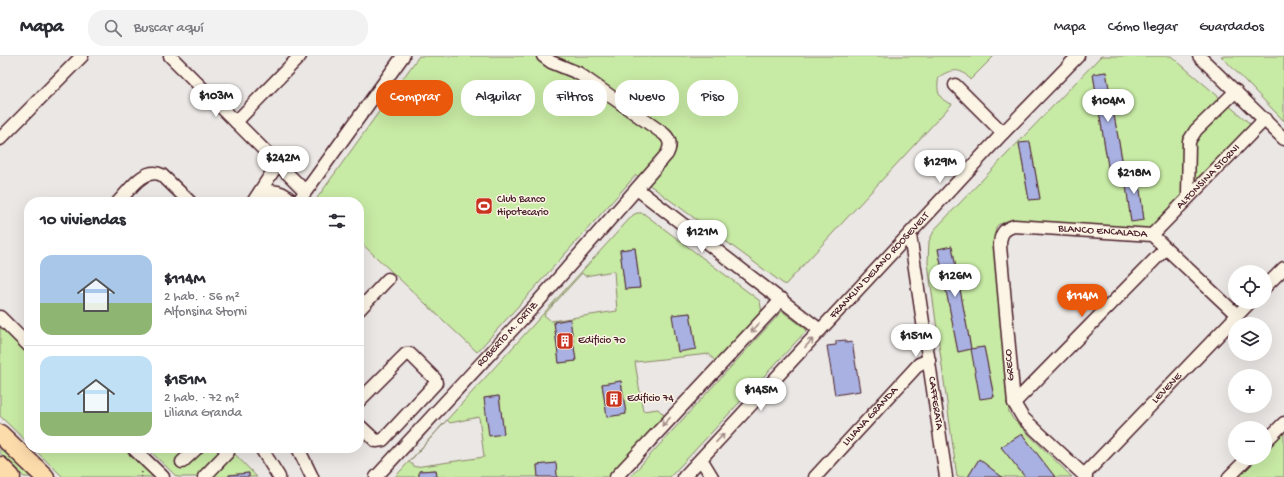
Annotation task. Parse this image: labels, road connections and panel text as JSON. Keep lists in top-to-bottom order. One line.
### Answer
{"streets":{"street":["ALFONSINA STORNI","BLANCO ENCALADA","FRANKLIN DELANO ROOSEVELT","ROBERTO M. ORTIZ","GRECO","LEVENE","CAFFERATA","LILIANA GRANDA"]},"crossings":[["ALFONSINA STORNI","BLANCO ENCALADA"],["BLANCO ENCALADA","GRECO"],["BLANCO ENCALADA","LEVENE"],["FRANKLIN DELANO ROOSEVELT","CAFFERATA"],["GRECO","LEVENE"],["CAFFERATA","LILIANA GRANDA"]],"places":{"sports":["Club Banco Hipotecario"],"building":["Edificio 70","Edificio 74"]},"page":{"header":"Mapa","search":"Buscar aquí","nav":["Mapa","Cómo llegar","Guardados"],"chip":["Comprar","Alquilar","Filtros","Nuevo","Piso"],"price":["$103M","$104M","$242M","$129M","$218M","$121M","$126M","$114M","$151M","$145M"],"heading":"10 viviendas","list":[{"name":"$114M","note":"2 hab. · 56 m² · Alfonsina Storni"},{"name":"$151M","note":"2 hab. · 72 m² · Liliana Granda"}],"map_buttons":["+","−"]}}
